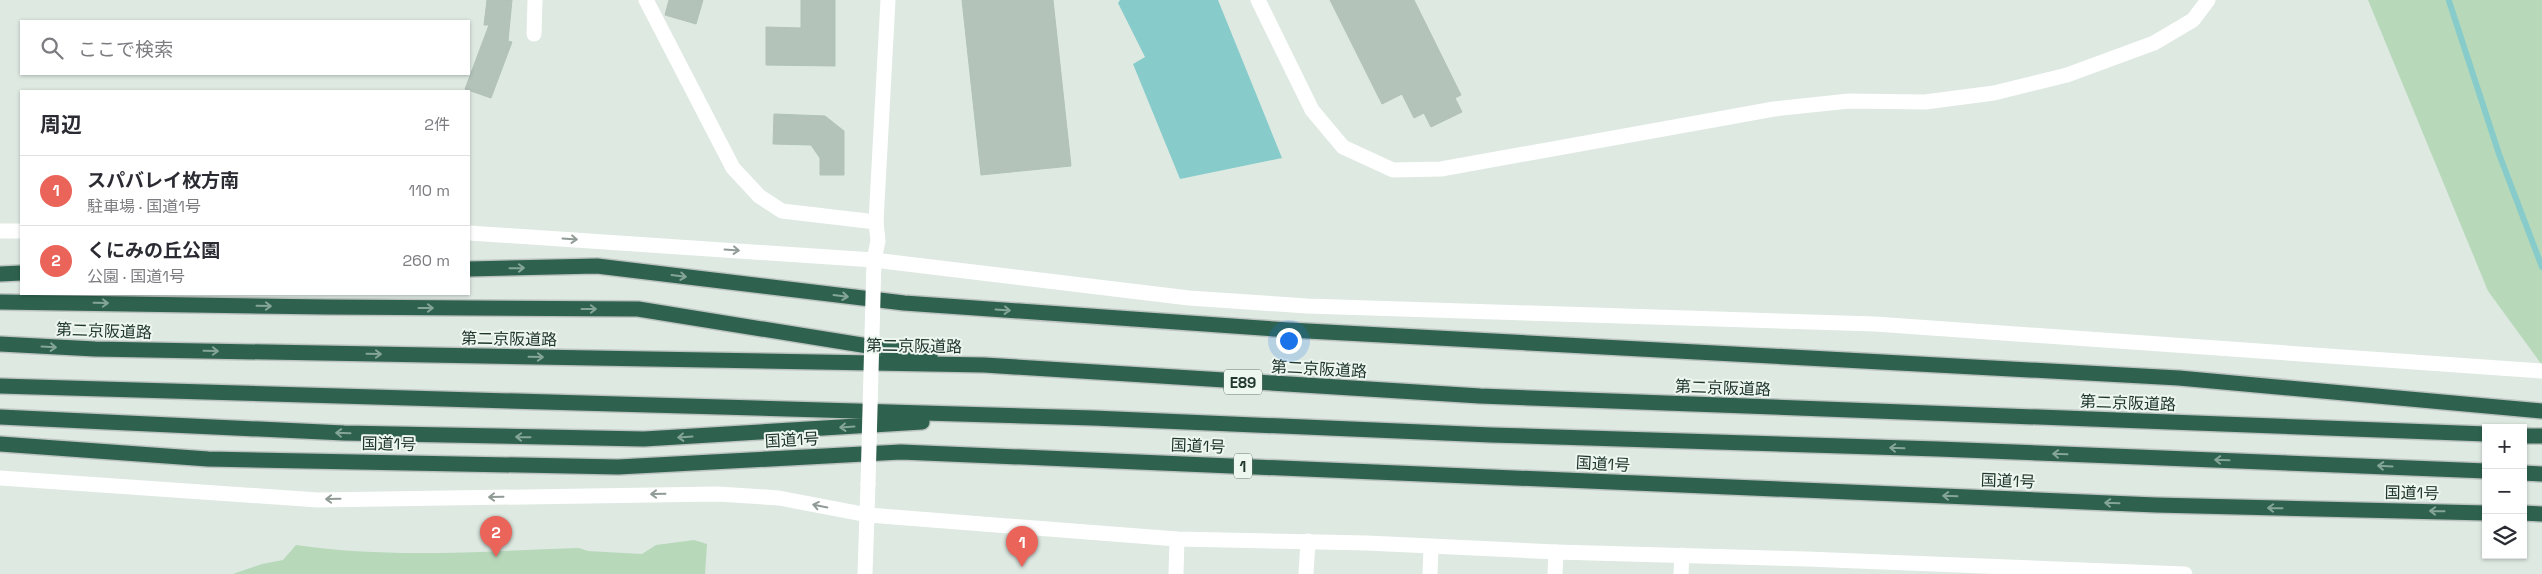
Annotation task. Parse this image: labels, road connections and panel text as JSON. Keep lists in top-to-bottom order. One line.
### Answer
{"streets":{"highway":["第二京阪道路","E89","国道1号","1"]},"page":{"search":"ここで検索","heading":["周辺","2件"],"list":[{"mark":"1","name":"スパバレイ枚方南","note":"駐車場 · 国道1号","value":"110 m"},{"mark":"2","name":"くにみの丘公園","note":"公園 · 国道1号","value":"260 m"}],"map_buttons":["+","−"],"pins":["2","1"]}}
